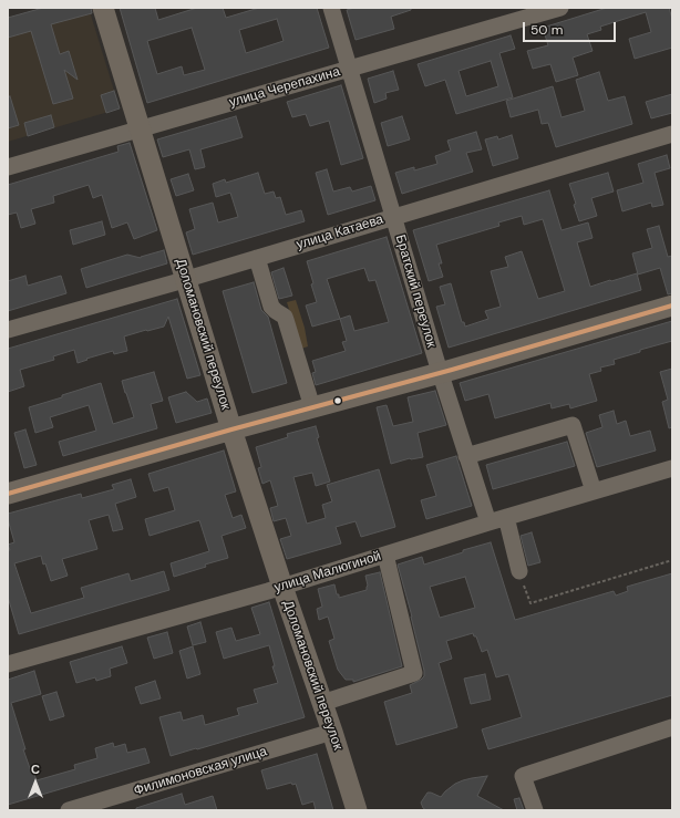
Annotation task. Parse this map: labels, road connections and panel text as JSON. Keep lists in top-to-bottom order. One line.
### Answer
{"streets":{"main road":["Доломановский переулок"],"street":["улица Черепахина","улица Катаева","Братский переулок","улица Малюгиной","Филимоновская улица"]},"crossings":[["улица Черепахина","Братский переулок"],["улица Черепахина","Доломановский переулок"],["улица Катаева","Братский переулок"],["улица Катаева","Доломановский переулок"],["Братский переулок","улица Малюгиной"],["Доломановский переулок","улица Малюгиной"],["Доломановский переулок","Филимоновская улица"]],"scale_bar":"50 m","north":"top"}
